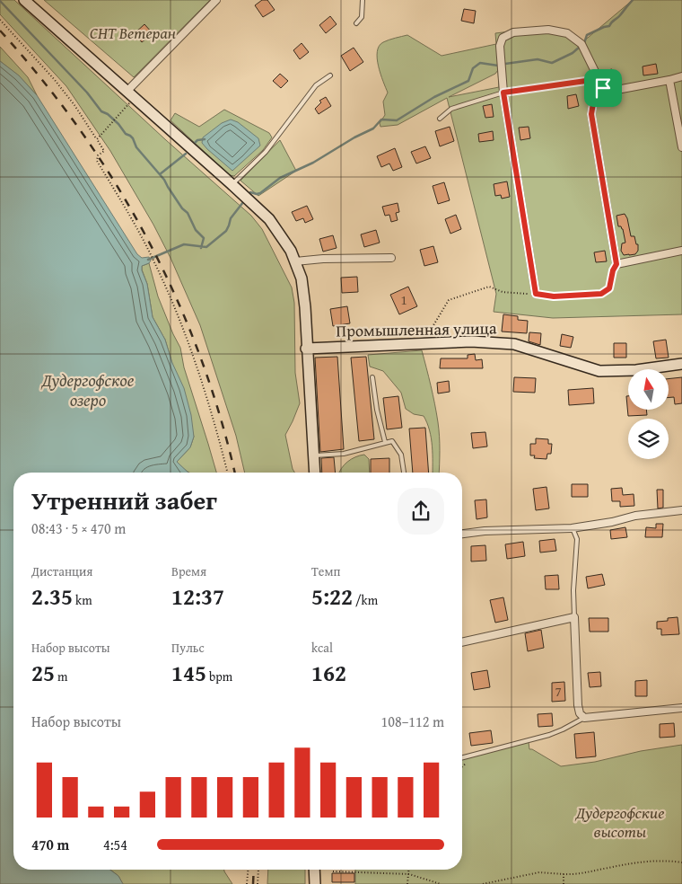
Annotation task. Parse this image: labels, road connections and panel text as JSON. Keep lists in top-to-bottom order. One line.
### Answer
{"streets":{"street":["Промышленная улица"]},"water":["Дудергофское озеро"],"parks":["СНТ Ветеран","Дудергофские высоты"],"house_numbers":["1","7"],"north":"top","page":{"heading":["Утренний забег","08:43 · 5 × 470 m"],"stats":[["Дистанция","2.35 km"],["Время","12:37"],["Темп","5:22 /km"],["Набор высоты","25 m"],["Пульс","145 bpm"],["kcal","162"]],"chart":["Набор высоты","108–112 m"],"list":[{"name":"470 m","note":"4:54"}]}}
